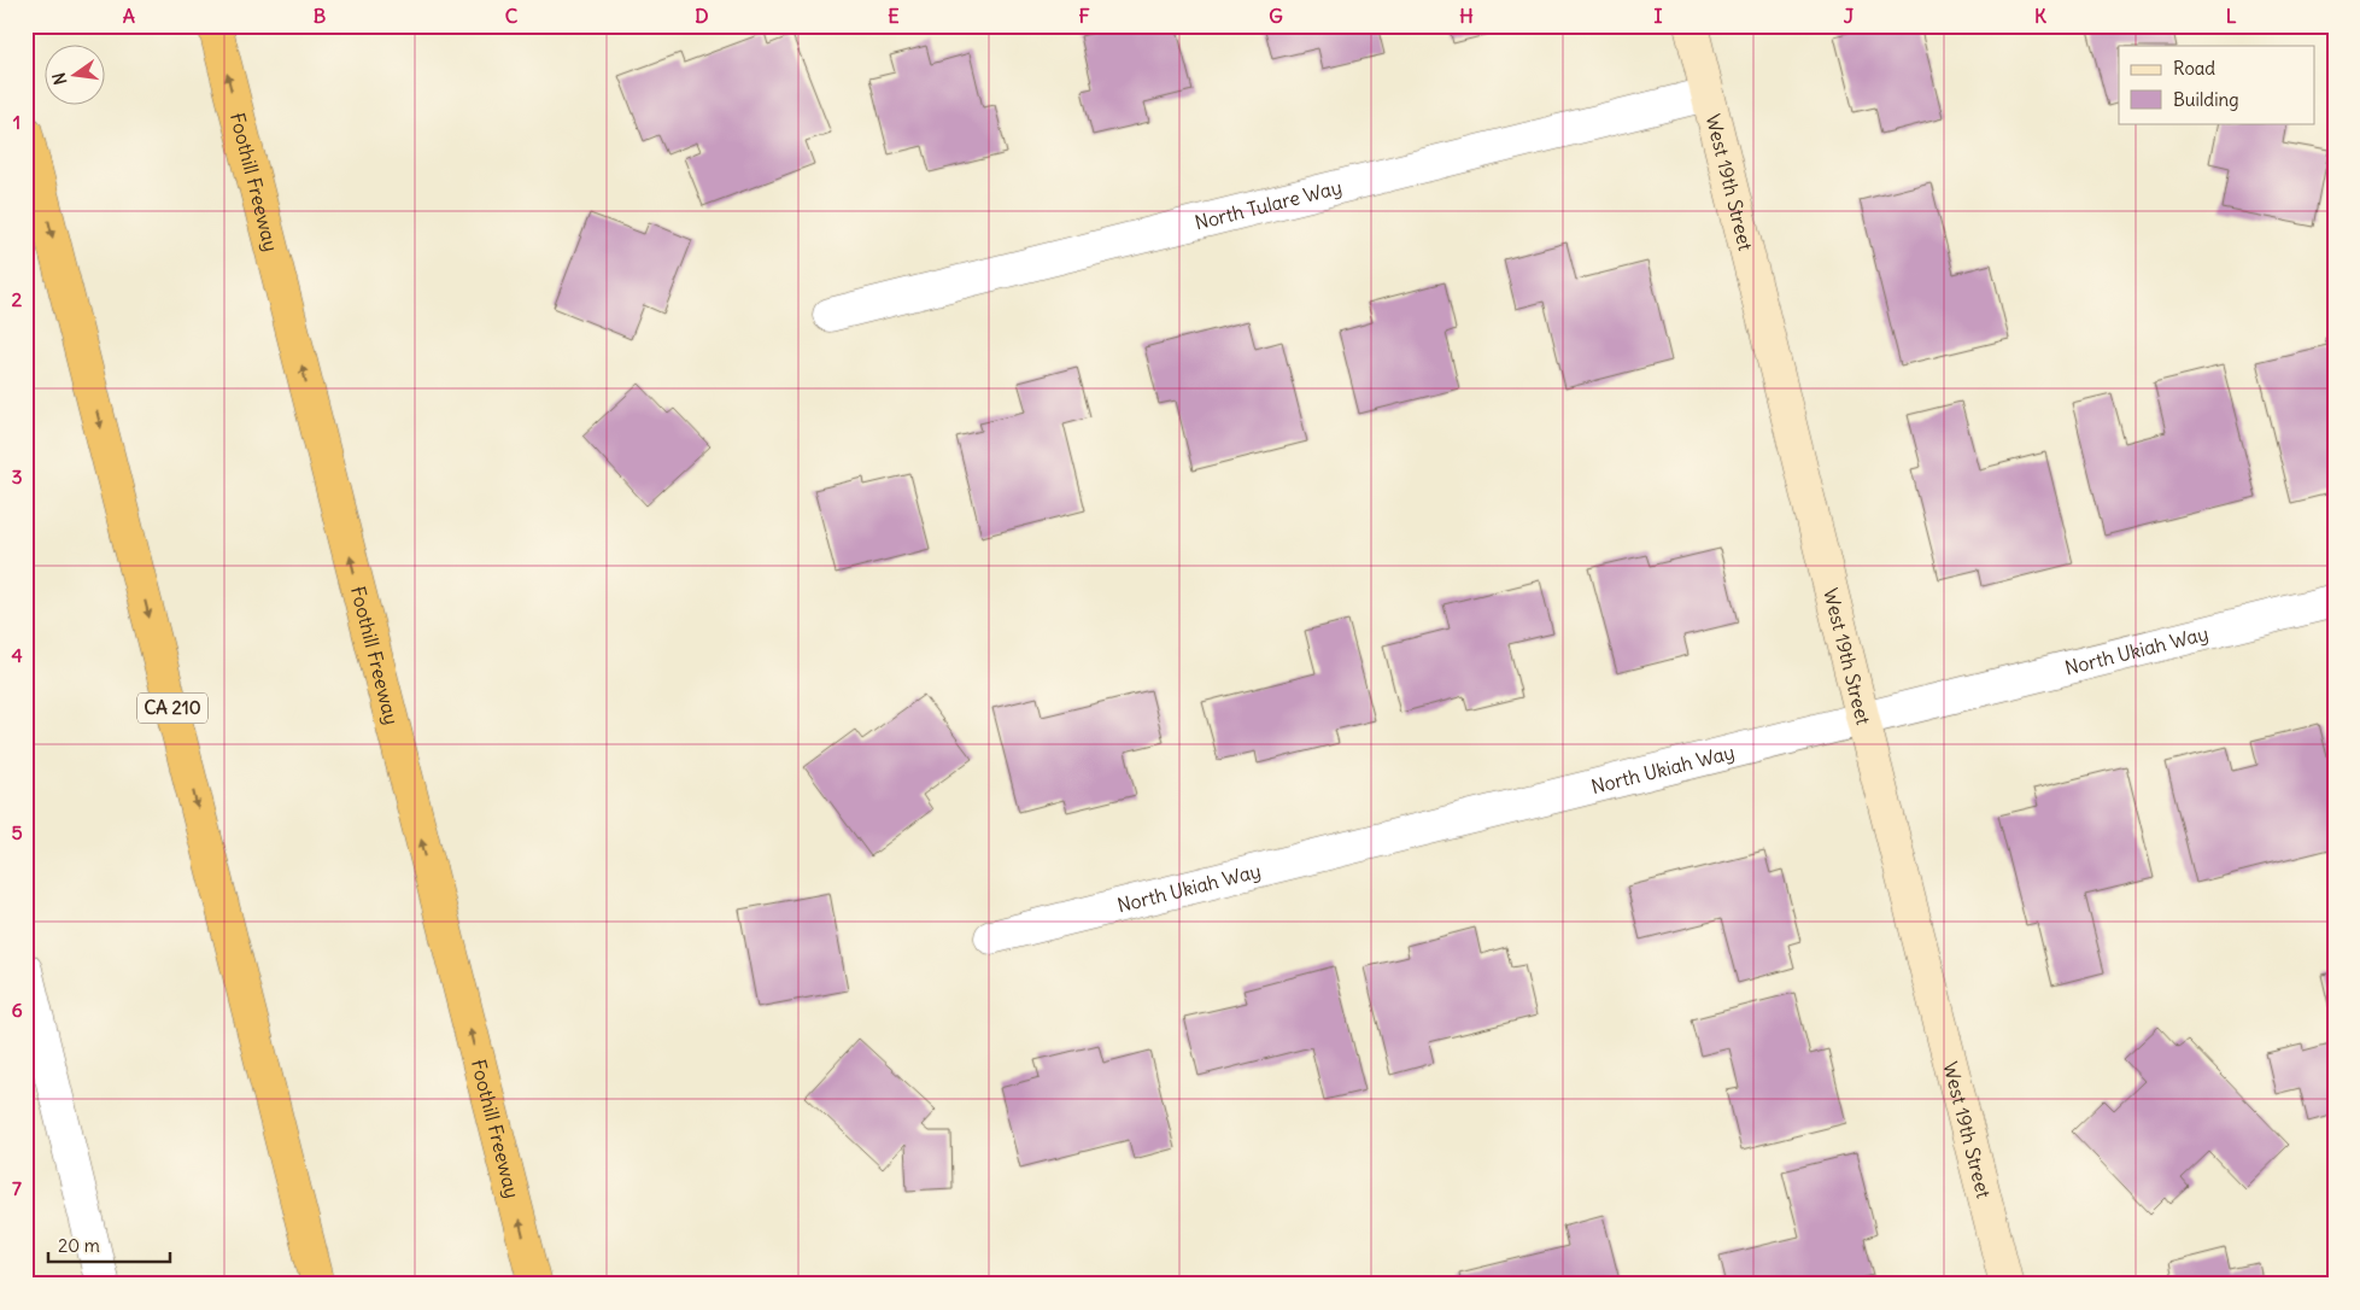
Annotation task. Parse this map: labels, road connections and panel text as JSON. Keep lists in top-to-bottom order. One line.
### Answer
{"streets":{"highway":["Foothill Freeway","CA 210"],"main road":["West 19th Street"],"street":["North Tulare Way","North Ukiah Way"]},"crossings":[["West 19th Street","North Tulare Way"],["West 19th Street","North Ukiah Way"]],"legend":["Road","Building"],"scale_bar":"20 m","north":"left","grid":{"columns":["A","B","C","D","E","F","G","H","I","J","K","L"],"rows":["1","2","3","4","5","6","7"]}}
